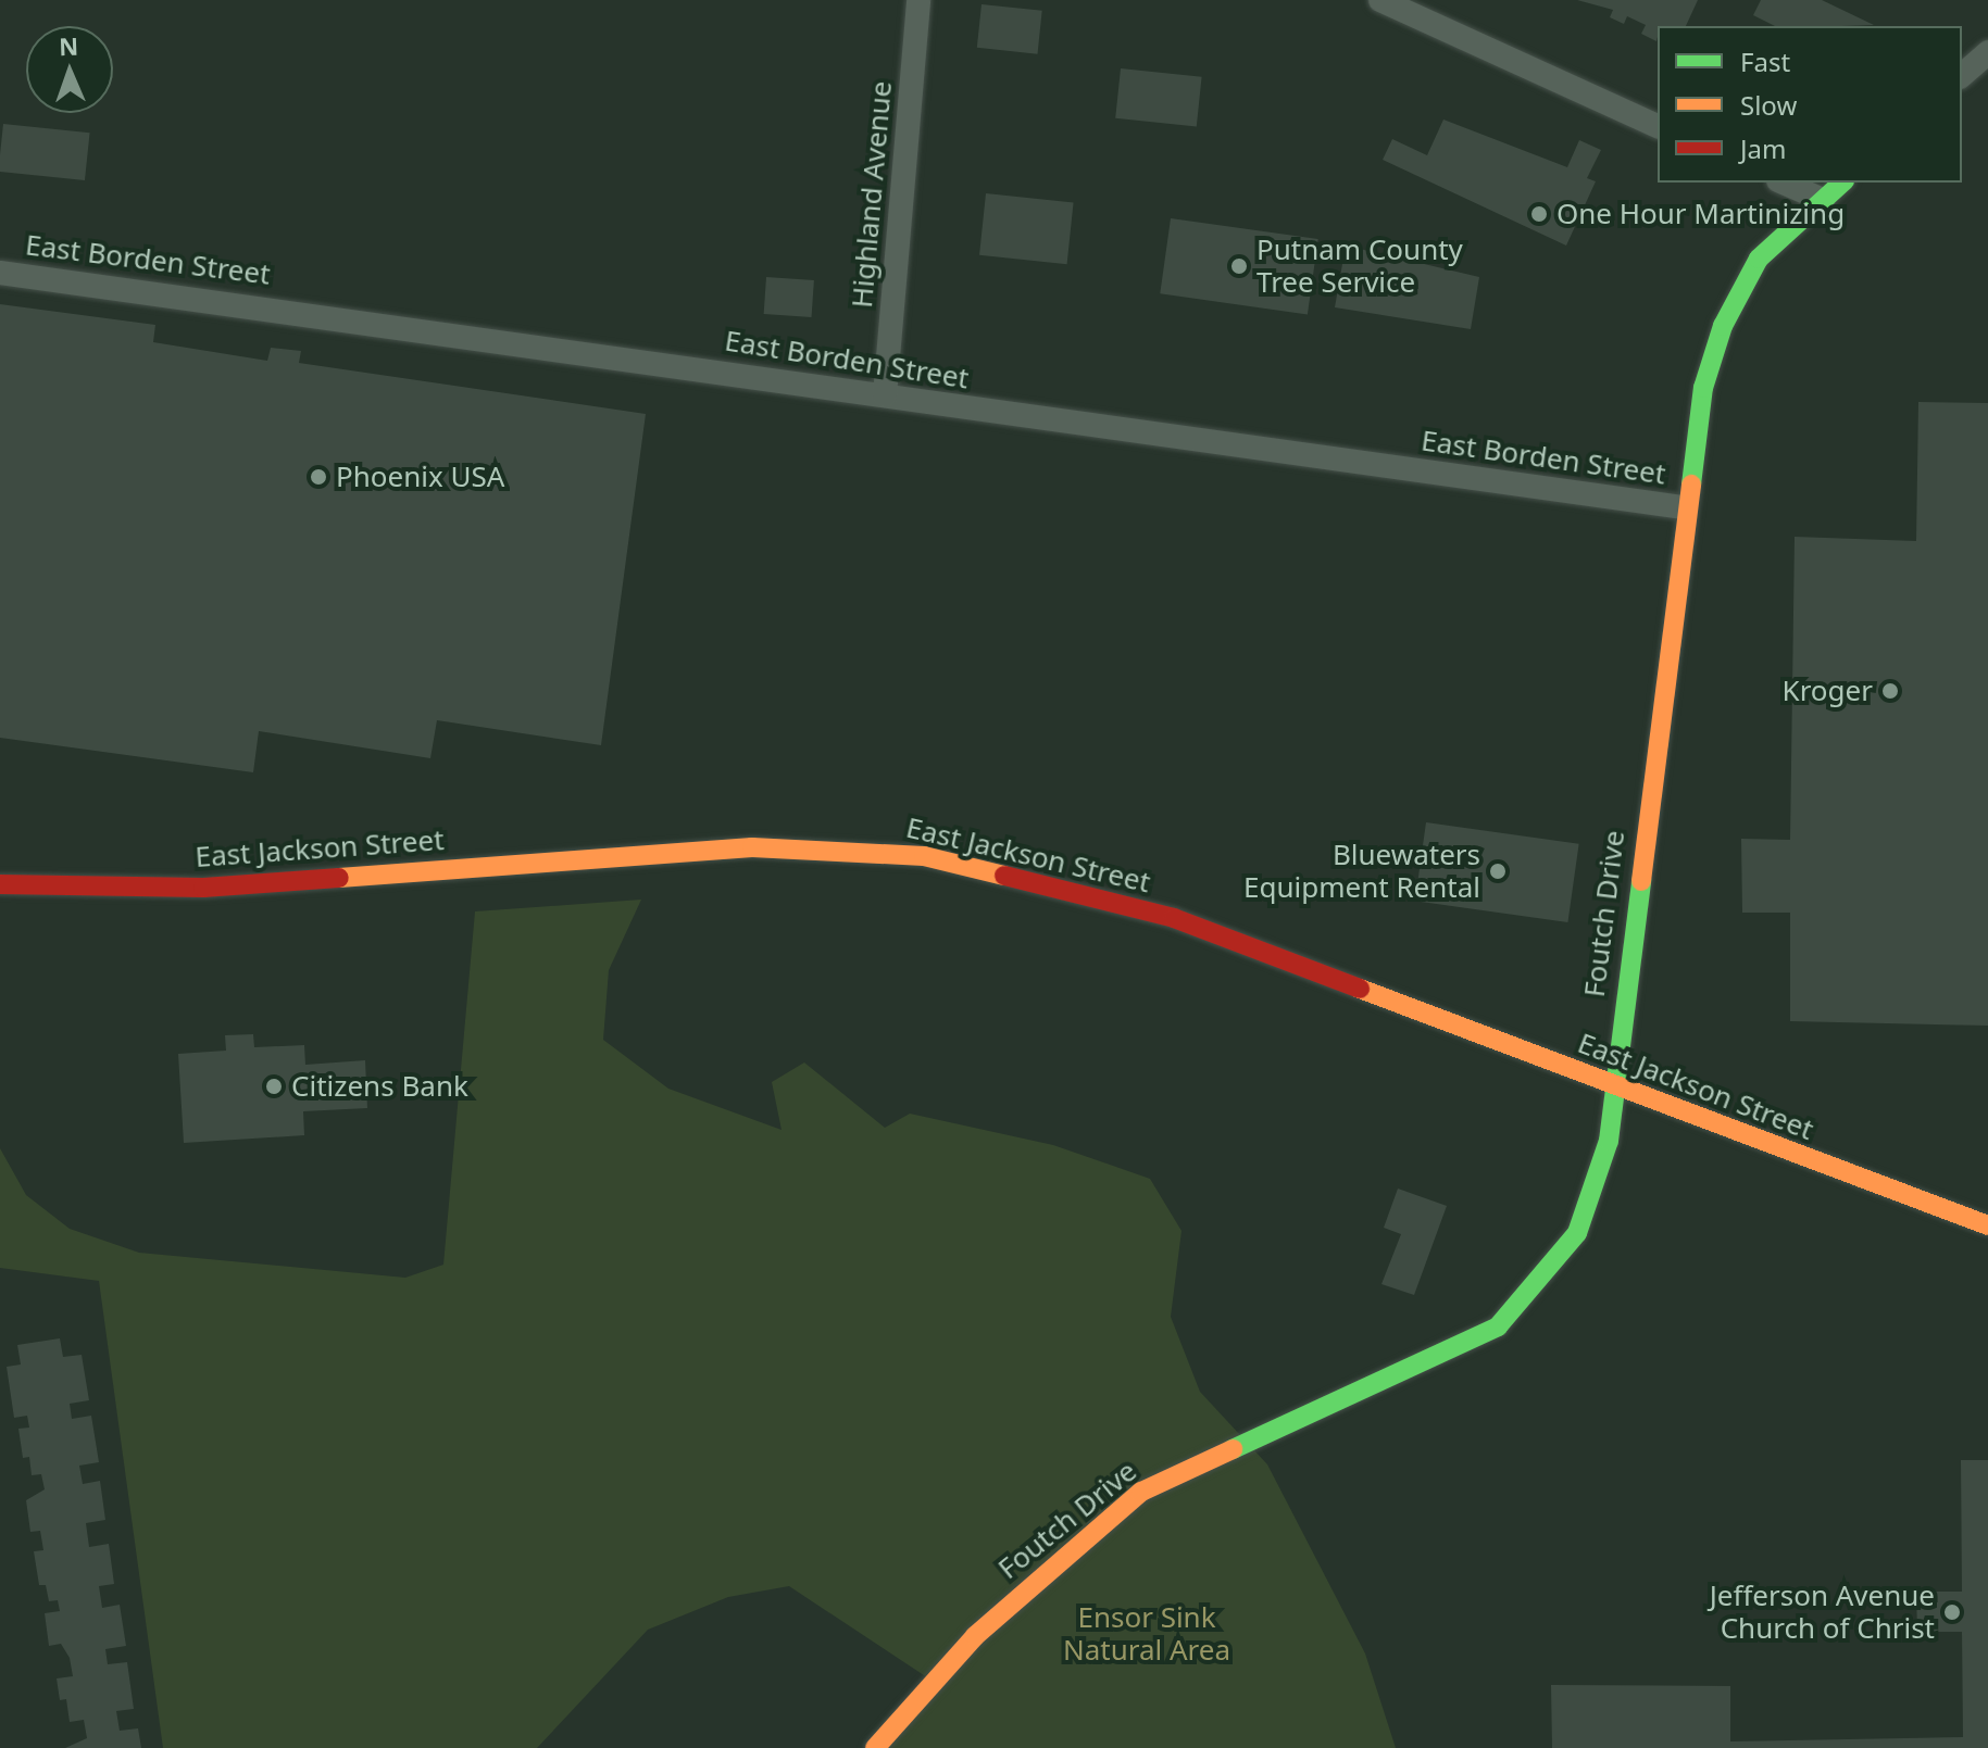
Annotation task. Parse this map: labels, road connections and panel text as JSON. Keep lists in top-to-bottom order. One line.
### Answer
{"streets":{"street":["Highland Avenue","East Borden Street","East Jackson Street","Foutch Drive"]},"crossings":[["Highland Avenue","East Borden Street"],["East Borden Street","Foutch Drive"],["East Jackson Street","Foutch Drive"]],"parks":["Ensor Sink Natural Area"],"places":["One Hour Martinizing","Putnam County Tree Service","Phoenix USA","Kroger","Bluewaters Equipment Rental","Citizens Bank","Jefferson Avenue Church of Christ"],"legend":["Fast","Slow","Jam"],"north":"top"}
